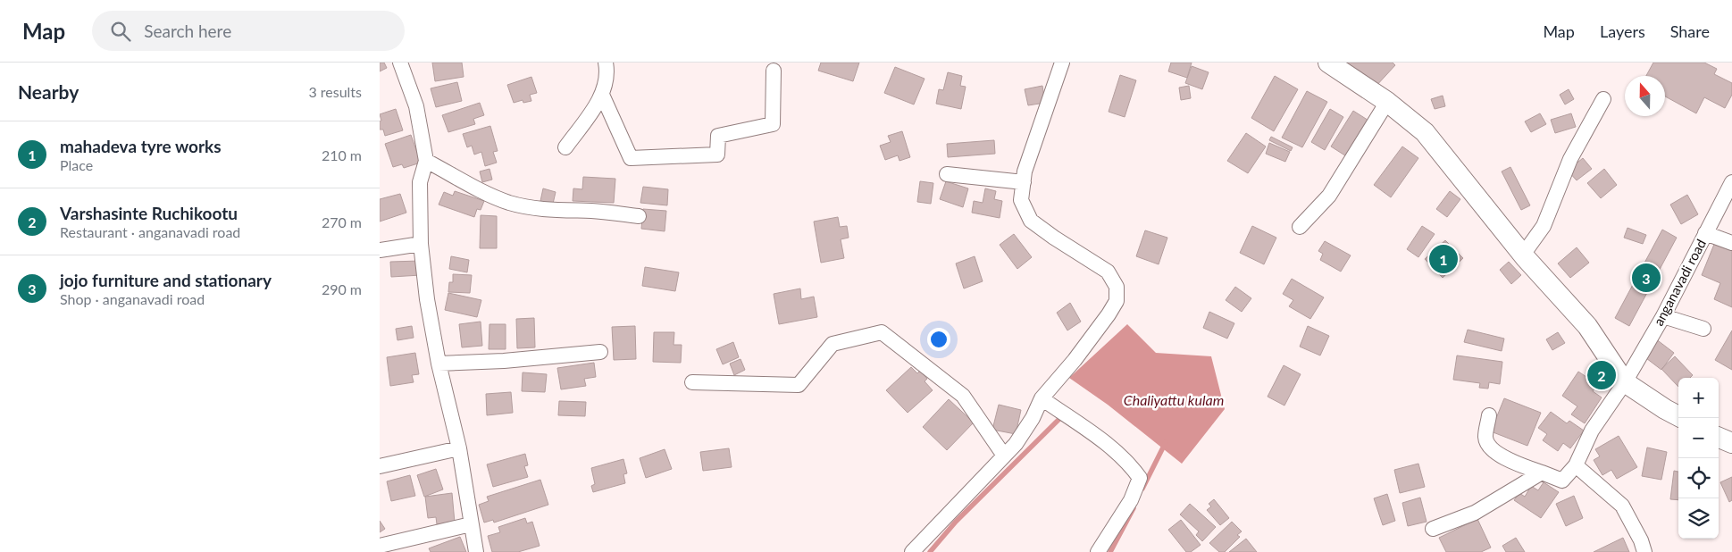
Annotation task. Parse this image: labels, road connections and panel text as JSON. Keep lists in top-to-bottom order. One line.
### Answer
{"streets":{"street":["anganavadi road"]},"water":["Chaliyattu kulam"],"north":"top","page":{"header":"Map","search":"Search here","nav":["Map","Layers","Share"],"heading":["Nearby","3 results"],"list":[{"mark":"1","name":"mahadeva tyre works","note":"Place","value":"210 m"},{"mark":"2","name":"Varshasinte Ruchikootu","note":"Restaurant · anganavadi road","value":"270 m"},{"mark":"3","name":"jojo furniture and stationary","note":"Shop · anganavadi road","value":"290 m"}],"pins":["1","3","2"],"map_buttons":["+","−"]}}
